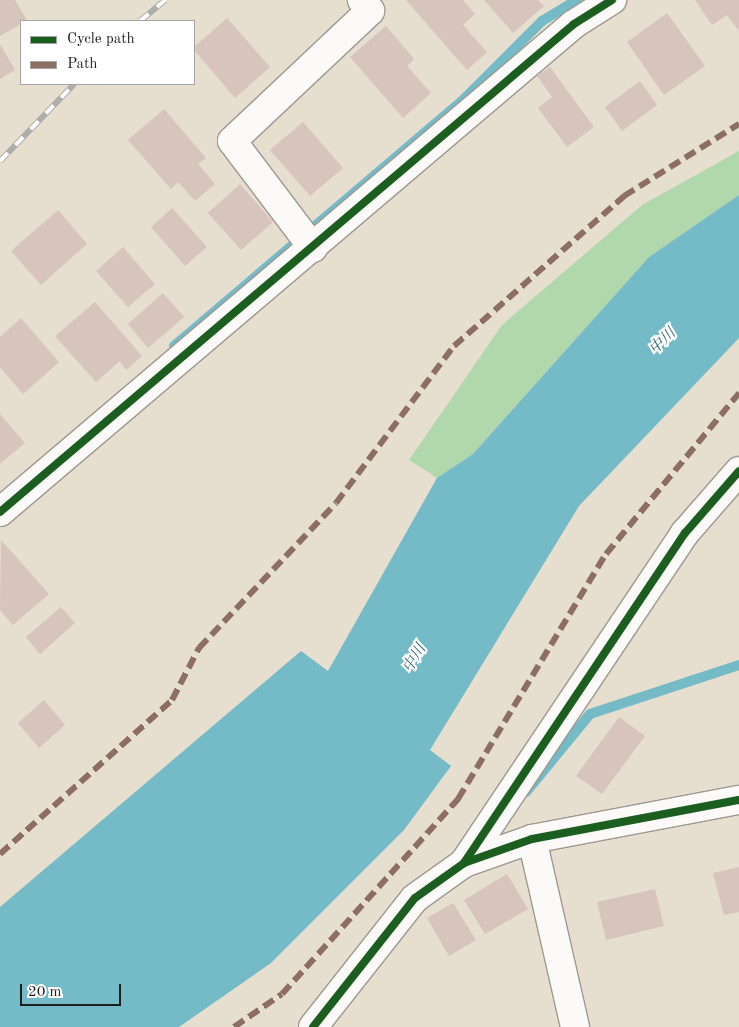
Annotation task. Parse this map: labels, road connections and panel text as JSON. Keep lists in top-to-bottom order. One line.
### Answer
{"water":["中川"],"legend":["Cycle path","Path"],"scale_bar":"20 m"}
